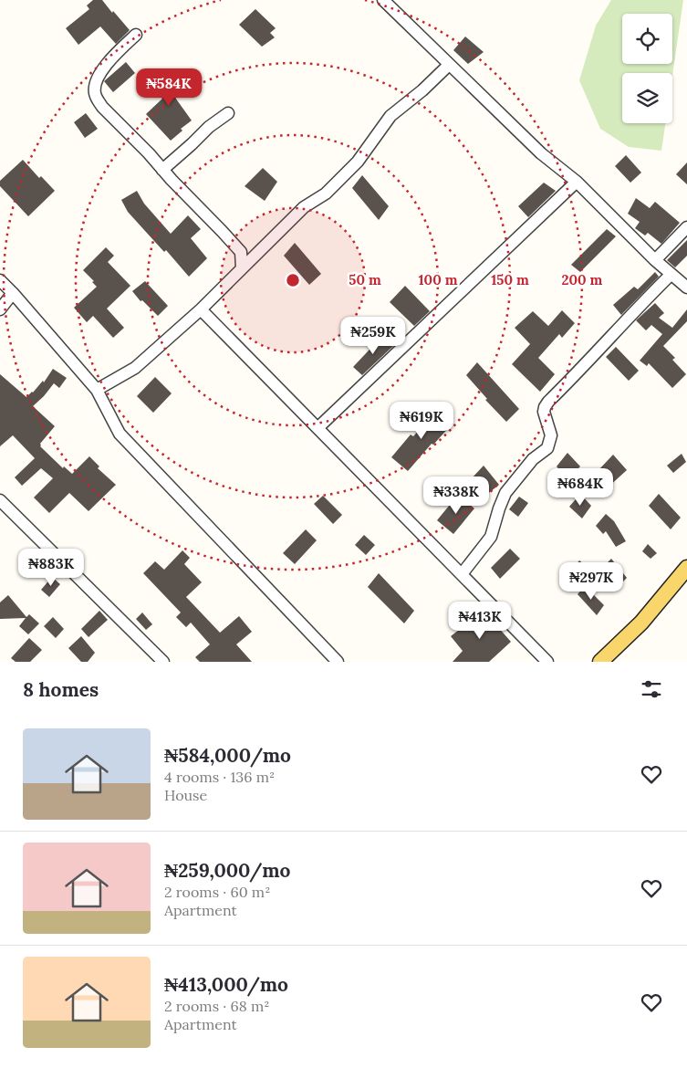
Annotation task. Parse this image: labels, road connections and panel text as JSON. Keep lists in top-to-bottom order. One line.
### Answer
{"page":{"price":["₦584K","₦259K","₦619K","₦684K","₦338K","₦883K","₦297K","₦413K"],"heading":"8 homes","list":[{"name":"₦584,000/mo","note":"4 rooms · 136 m² · House"},{"name":"₦259,000/mo","note":"2 rooms · 60 m² · Apartment"},{"name":"₦413,000/mo","note":"2 rooms · 68 m² · Apartment"}]},"rings":["50 m","100 m","150 m","200 m"]}
